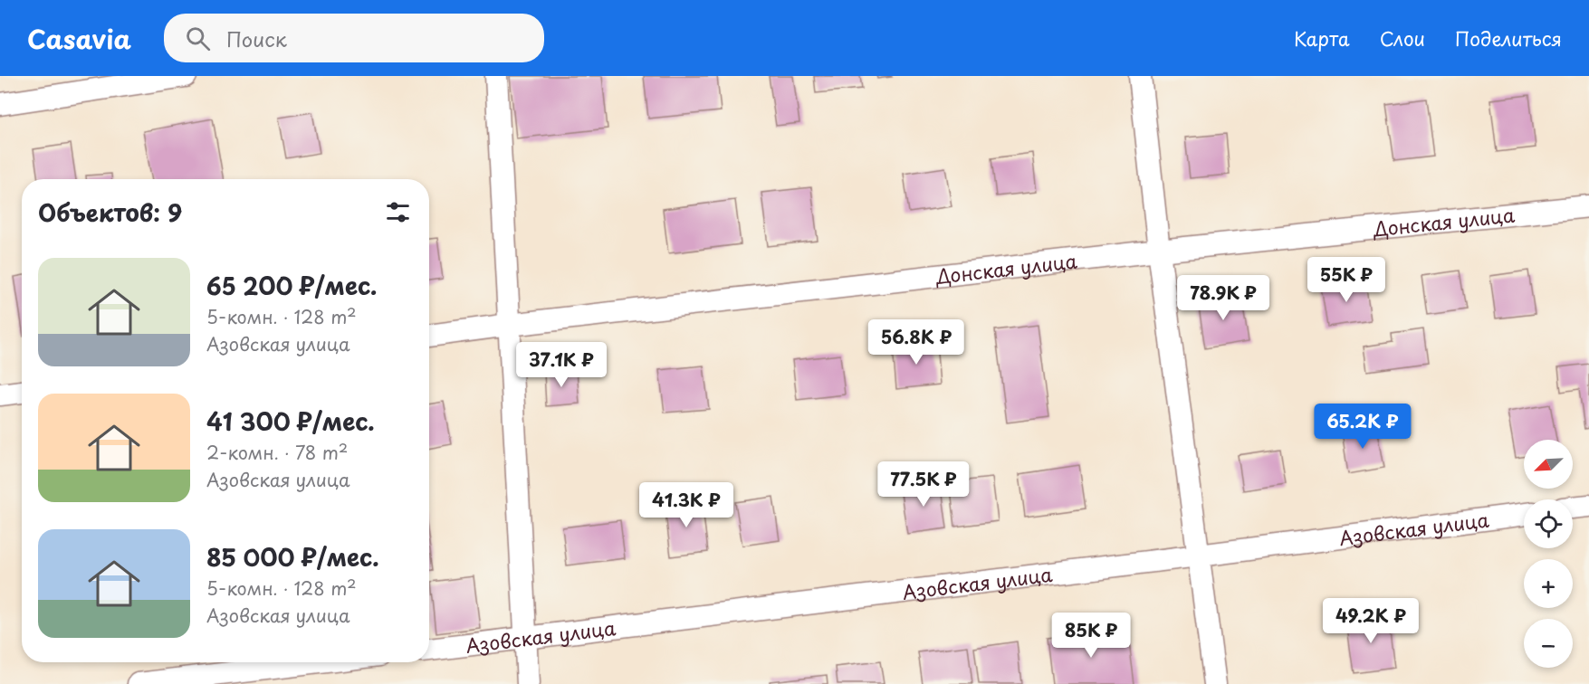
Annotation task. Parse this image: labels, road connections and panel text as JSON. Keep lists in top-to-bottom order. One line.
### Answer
{"streets":{"street":["Донская улица","Азовская улица"]},"north":"bottom left","page":{"header":"Casavia","search":"Поиск","nav":["Карта","Слои","Поделиться"],"heading":"Объектов: 9","list":[{"name":"65 200 ₽/мес.","note":"5-комн. · 128 m² · Азовская улица"},{"name":"41 300 ₽/мес.","note":"2-комн. · 78 m² · Азовская улица"},{"name":"85 000 ₽/мес.","note":"5-комн. · 128 m² · Азовская улица"}],"price":["55K ₽","78.9K ₽","56.8K ₽","37.1K ₽","65.2K ₽","77.5K ₽","41.3K ₽","49.2K ₽","85K ₽"],"map_buttons":["+","−"]}}
